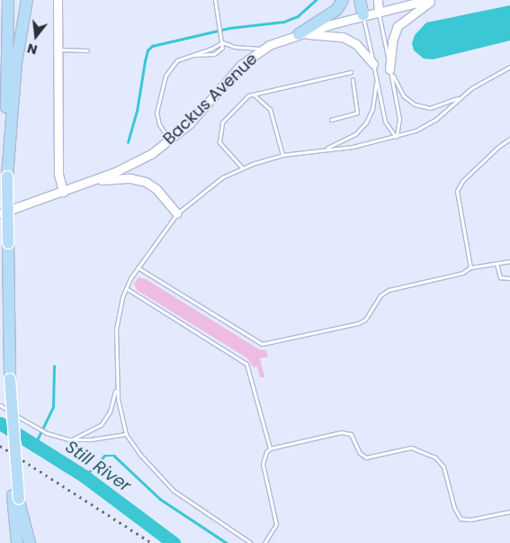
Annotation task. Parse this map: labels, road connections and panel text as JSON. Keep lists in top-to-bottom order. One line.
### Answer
{"streets":{"main road":["Backus Avenue"]},"water":["Still River"],"north":"bottom"}
